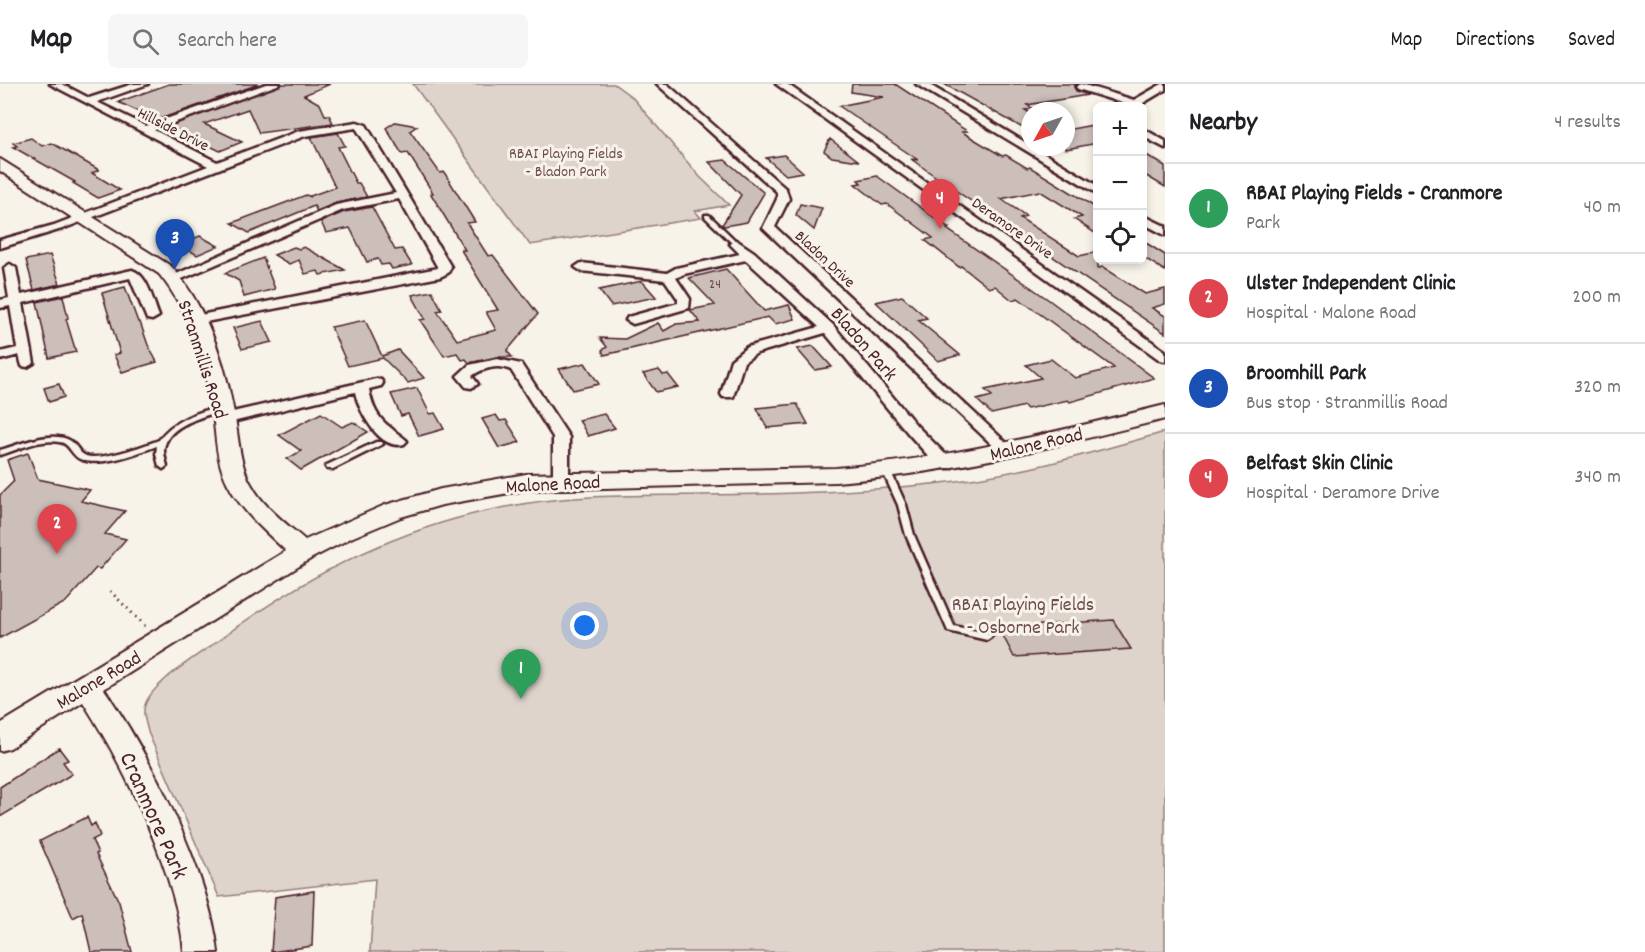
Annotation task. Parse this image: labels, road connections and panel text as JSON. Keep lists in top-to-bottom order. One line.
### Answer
{"streets":{"street":["Hillside Drive","Deramore Drive","Bladon Drive","Bladon Park","Stranmillis Road","Malone Road","Cranmore Park"]},"crossings":[["Bladon Drive","Malone Road"],["Bladon Park","Malone Road"],["Stranmillis Road","Malone Road"],["Malone Road","Cranmore Park"]],"parks":["RBAI Playing Fields - Bladon Park","RBAI Playing Fields - Osborne Park"],"house_numbers":["24"],"north":"bottom left","page":{"header":"Map","search":"Search here","nav":["Map","Directions","Saved"],"heading":["Nearby","4 results"],"map_buttons":["+","−"],"list":[{"mark":"1","name":"RBAI Playing Fields - Cranmore","note":"Park","value":"40 m"},{"mark":"2","name":"Ulster Independent Clinic","note":"Hospital · Malone Road","value":"200 m"},{"mark":"3","name":"Broomhill Park","note":"Bus stop · Stranmillis Road","value":"320 m"},{"mark":"4","name":"Belfast Skin Clinic","note":"Hospital · Deramore Drive","value":"340 m"}],"pins":["4","3","2","1"]}}
